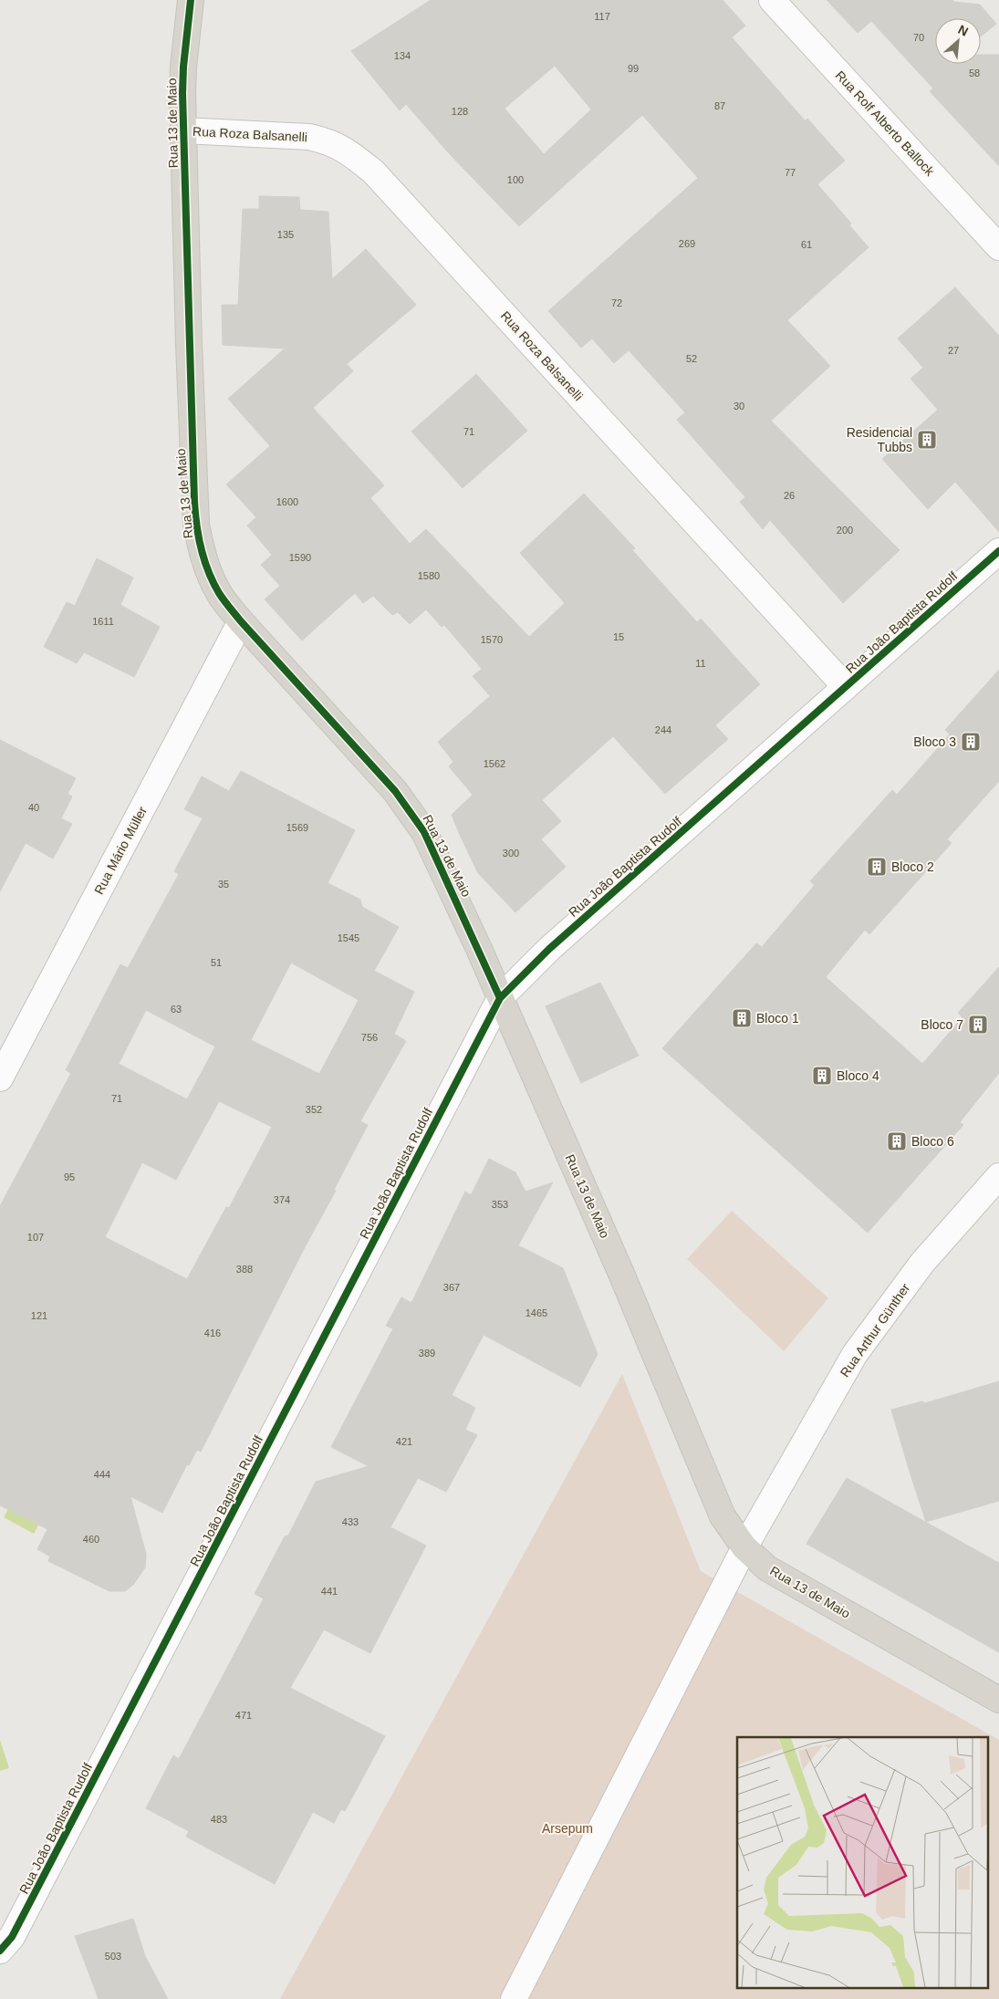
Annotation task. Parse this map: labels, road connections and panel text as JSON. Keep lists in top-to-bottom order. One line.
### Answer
{"streets":{"main road":["Rua 13 de Maio"],"street":["Rua Rolf Alberto Ballock","Rua Roza Balsanelli","Rua João Baptista Rudolf","Rua Mário Müller","Rua Arthur Günther"]},"crossings":[["Rua 13 de Maio","Rua Roza Balsanelli"],["Rua 13 de Maio","Rua João Baptista Rudolf"],["Rua 13 de Maio","Rua Mário Müller"],["Rua 13 de Maio","Rua Arthur Günther"],["Rua Roza Balsanelli","Rua João Baptista Rudolf"]],"parks":["Arsepum"],"places":{"building":["Residencial Tubbs","Bloco 3","Bloco 2","Bloco 1","Bloco 7","Bloco 4","Bloco 6"]},"house_numbers":["117","70","134","99","58","87","128","77","100","135","269","61","72","27","52","30","71","26","1600","200","1590","1580","1611","15","1570","11","244","1562","40","1569","300","35","1545","51","63","756","71","352","95","374","353","107","388","367","1465","121","416","389","421","444","433","460","441","471","483","503"],"north":"top right"}
